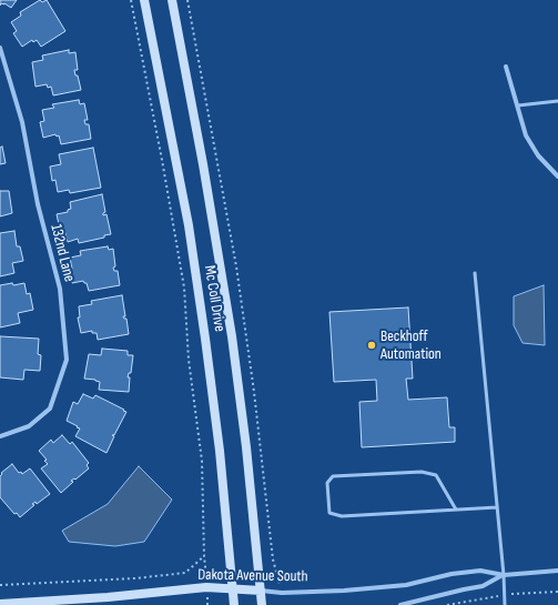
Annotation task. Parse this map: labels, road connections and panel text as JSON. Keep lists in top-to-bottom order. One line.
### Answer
{"streets":{"main road":["Mc Coll Drive","Dakota Avenue South"],"street":["132nd Lane"]},"crossings":[["Mc Coll Drive","Dakota Avenue South"]],"places":["Beckhoff Automation"]}
